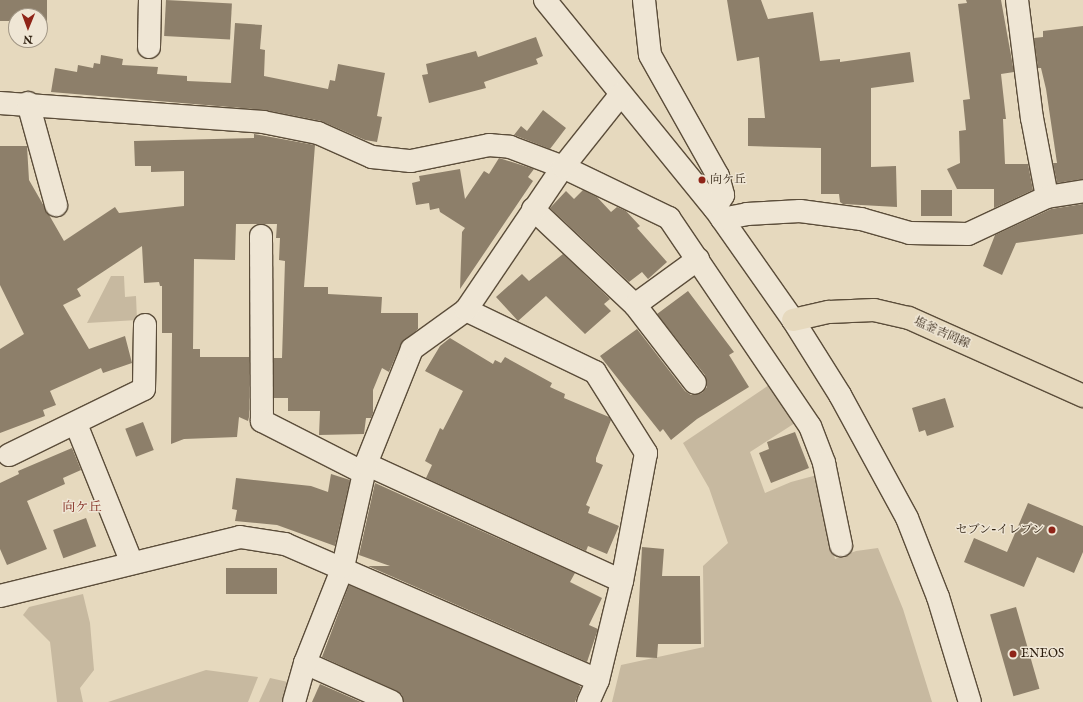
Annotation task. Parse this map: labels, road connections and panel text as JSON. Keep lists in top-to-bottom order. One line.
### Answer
{"streets":{"main road":["塩釜吉岡線"]},"districts":["向ケ丘"],"places":["向ケ丘","セブン-イレブン","ENEOS"],"north":"bottom"}
